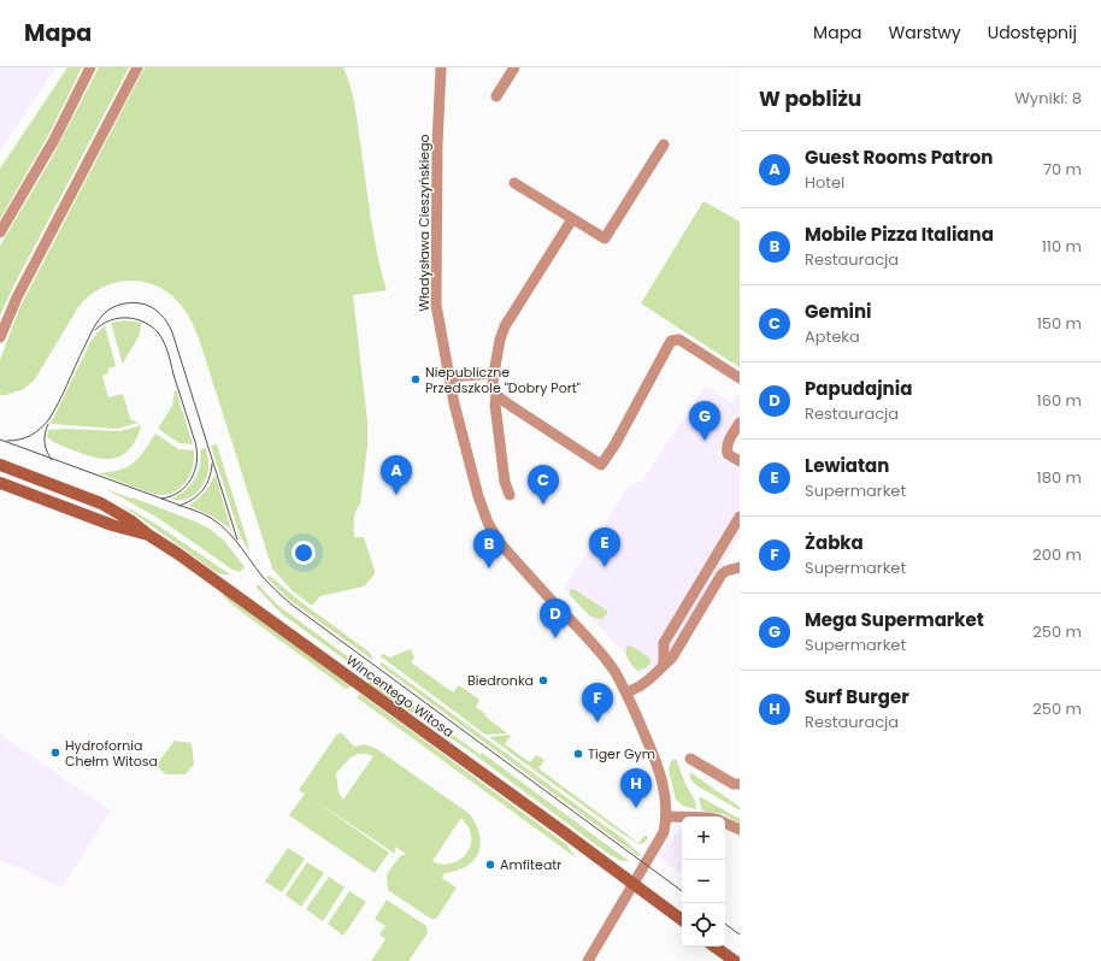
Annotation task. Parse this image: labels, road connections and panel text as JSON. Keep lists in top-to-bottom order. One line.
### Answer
{"streets":{"street":["Władysława Cieszyńskiego","Wincentego Witosa"]},"crossings":[["Władysława Cieszyńskiego","Wincentego Witosa"]],"places":["Niepubliczne Przedszkole \"Dobry Port\"","Biedronka","Hydrofornia Chełm Witosa","Tiger Gym","Amfiteatr"],"page":{"header":"Mapa","nav":["Mapa","Warstwy","Udostępnij"],"heading":["W pobliżu","Wyniki: 8"],"list":[{"mark":"A","name":"Guest Rooms Patron","note":"Hotel","value":"70 m"},{"mark":"B","name":"Mobile Pizza Italiana","note":"Restauracja","value":"110 m"},{"mark":"C","name":"Gemini","note":"Apteka","value":"150 m"},{"mark":"D","name":"Papudajnia","note":"Restauracja","value":"160 m"},{"mark":"E","name":"Lewiatan","note":"Supermarket","value":"180 m"},{"mark":"F","name":"Żabka","note":"Supermarket","value":"200 m"},{"mark":"G","name":"Mega Supermarket","note":"Supermarket","value":"250 m"},{"mark":"H","name":"Surf Burger","note":"Restauracja","value":"250 m"}],"pins":["G","A","C","E","B","D","F","H"],"map_buttons":["+","−"]}}
